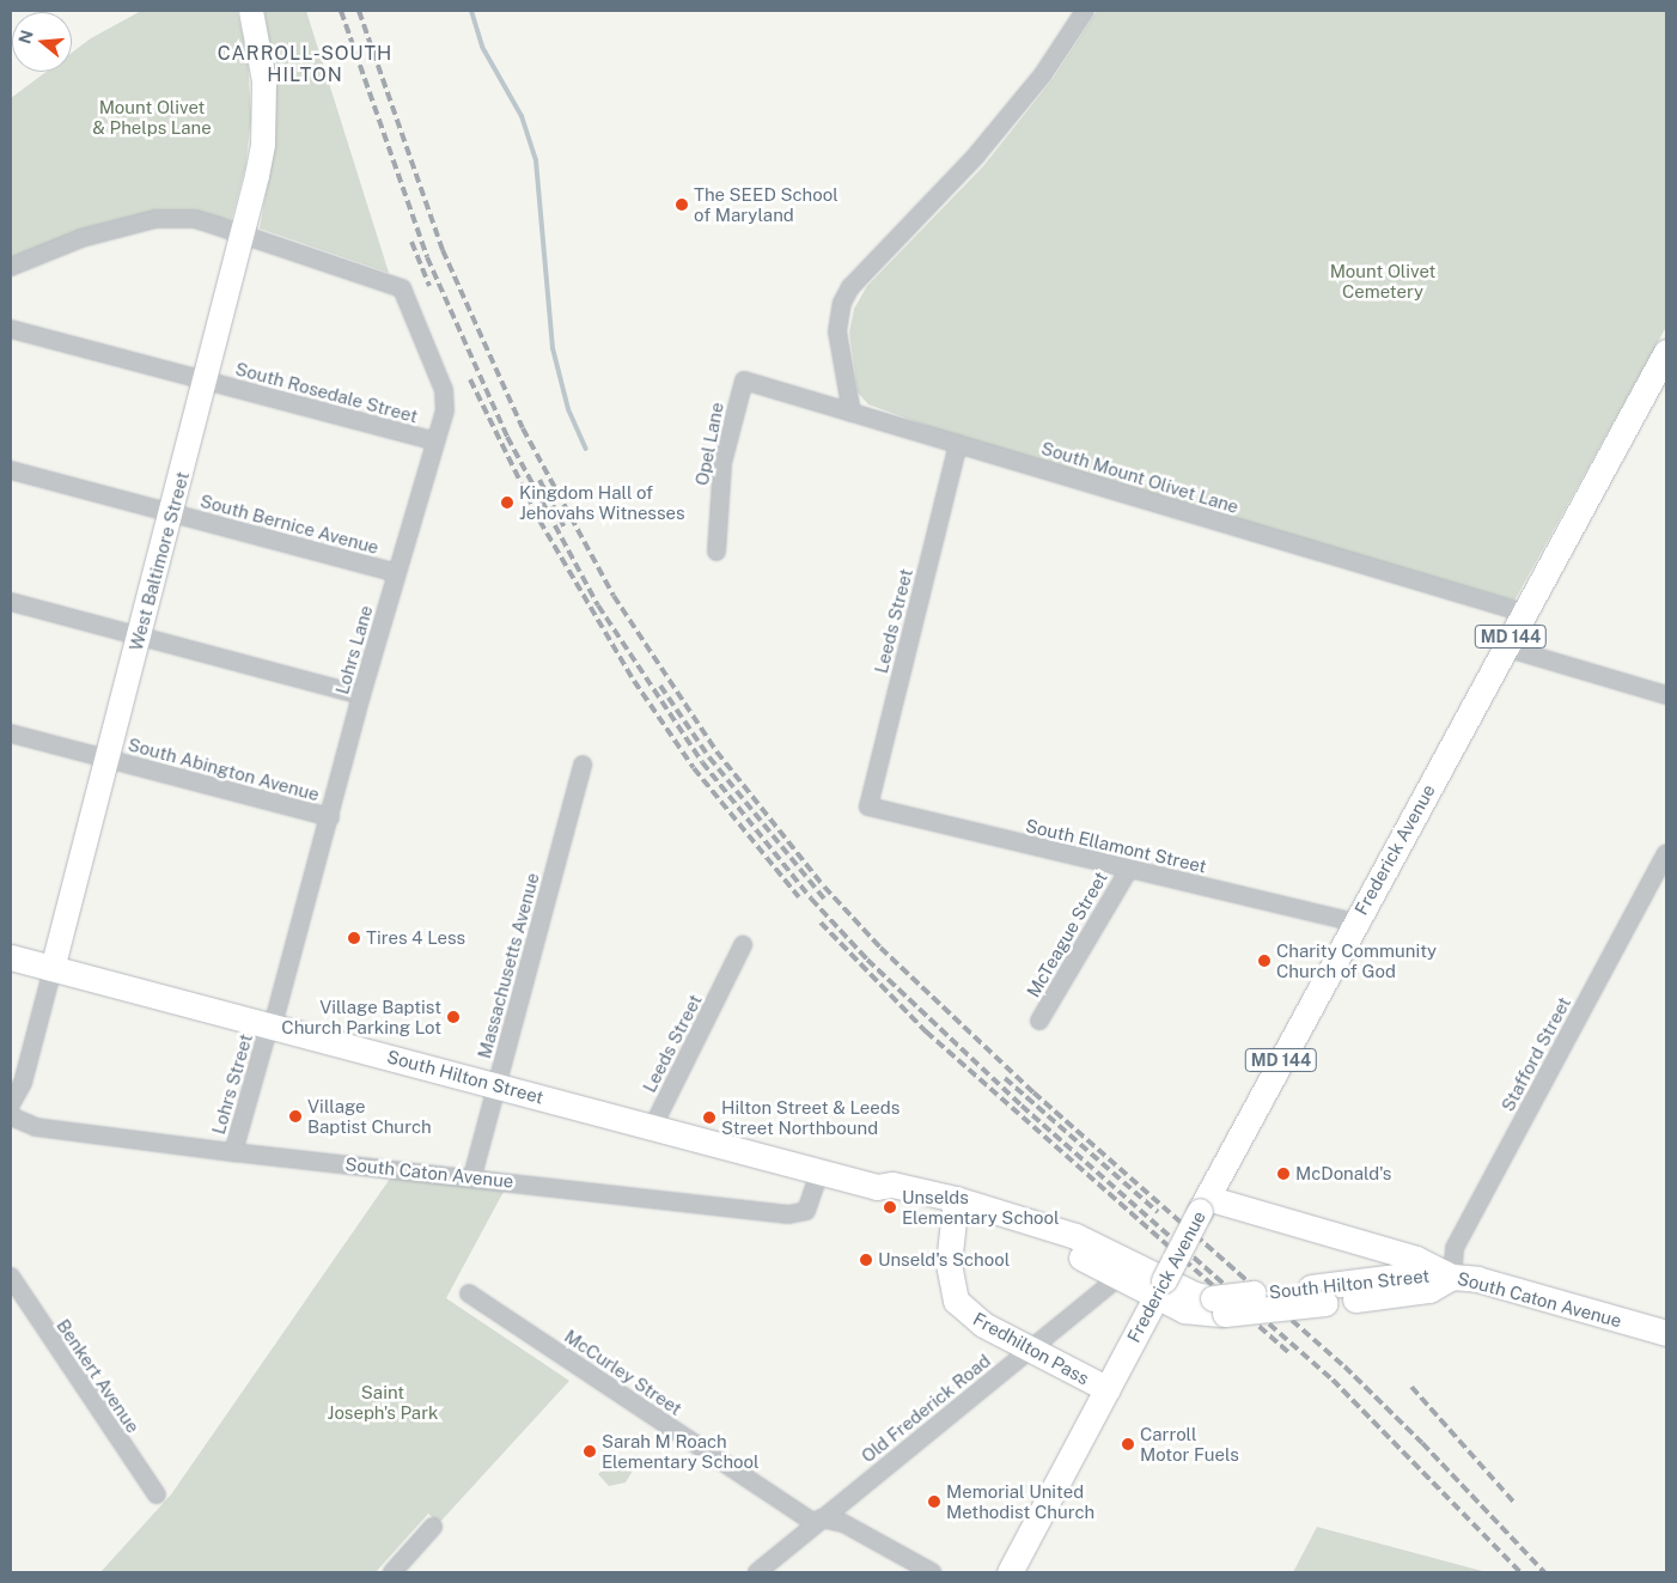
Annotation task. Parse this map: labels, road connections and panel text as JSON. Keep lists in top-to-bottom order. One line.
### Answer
{"streets":{"main road":["West Baltimore Street","MD 144","Frederick Avenue","South Hilton Street","South Caton Avenue","Fredhilton Pass"],"street":["South Rosedale Street","Opel Lane","South Mount Olivet Lane","South Bernice Avenue","Leeds Street","Lohrs Lane","South Abington Avenue","South Ellamont Street","McTeague Street","Massachusetts Avenue","Stafford Street","Lohrs Street","McCurley Street","Benkert Avenue","Old Frederick Road"]},"crossings":[["South Rosedale Street","West Baltimore Street"],["South Rosedale Street","Lohrs Lane"],["Opel Lane","South Mount Olivet Lane"],["South Mount Olivet Lane","Leeds Street"],["South Mount Olivet Lane","Frederick Avenue"],["South Bernice Avenue","West Baltimore Street"],["South Bernice Avenue","Lohrs Lane"],["West Baltimore Street","Lohrs Lane"],["West Baltimore Street","South Abington Avenue"],["West Baltimore Street","South Hilton Street"],["Leeds Street","South Ellamont Street"],["Leeds Street","South Hilton Street"],["Lohrs Lane","South Abington Avenue"],["Lohrs Lane","South Hilton Street"],["Lohrs Lane","Lohrs Street"],["South Ellamont Street","Frederick Avenue"],["South Ellamont Street","McTeague Street"],["Frederick Avenue","South Hilton Street"],["Frederick Avenue","South Caton Avenue"],["Frederick Avenue","Fredhilton Pass"],["Massachusetts Avenue","South Hilton Street"],["Massachusetts Avenue","South Caton Avenue"],["Stafford Street","South Hilton Street"],["Stafford Street","South Caton Avenue"],["South Hilton Street","Lohrs Street"],["South Hilton Street","South Caton Avenue"],["South Hilton Street","Fredhilton Pass"],["South Hilton Street","Old Frederick Road"],["Lohrs Street","South Caton Avenue"],["Fredhilton Pass","Old Frederick Road"],["McCurley Street","Old Frederick Road"]],"districts":["CARROLL-SOUTH HILTON"],"parks":["Mount Olivet & Phelps Lane","Mount Olivet Cemetery","Saint Joseph's Park"],"places":["The SEED School of Maryland","Kingdom Hall of Jehovahs Witnesses","Tires 4 Less","Charity Community Church of God","Village Baptist Church Parking Lot","Village Baptist Church","Hilton Street & Leeds Street Northbound","McDonald's","Unselds Elementary School","Unseld's School","Carroll Motor Fuels","Sarah M Roach Elementary School","Memorial United Methodist Church"],"north":"left"}
